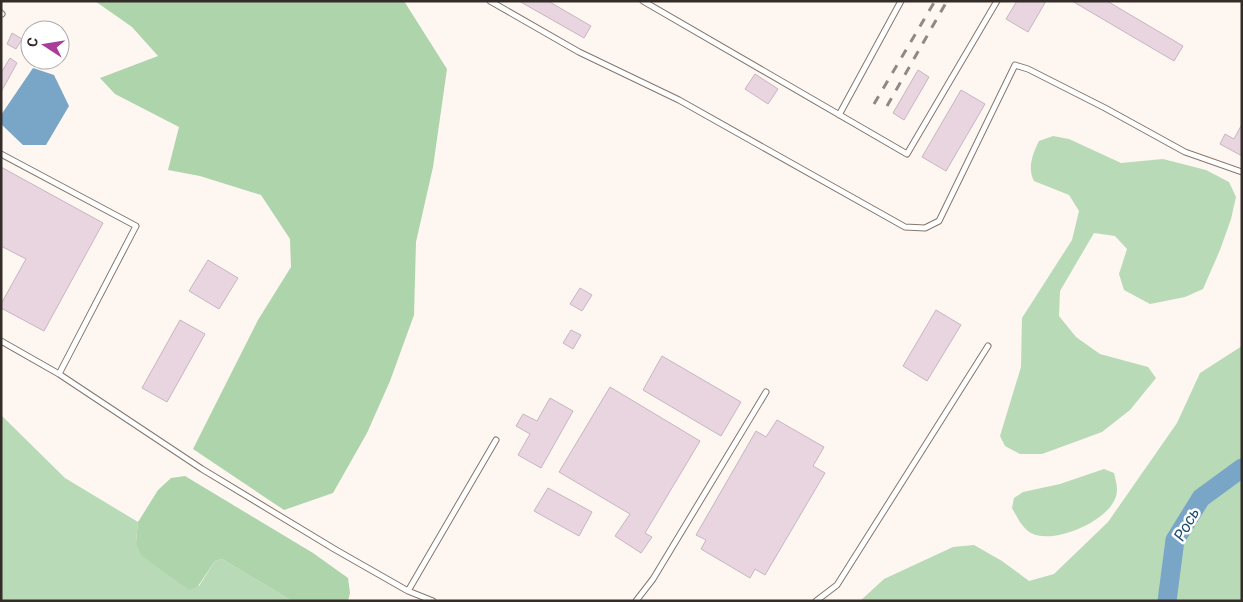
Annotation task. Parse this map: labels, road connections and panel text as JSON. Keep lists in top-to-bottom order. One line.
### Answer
{"water":["Рось"],"north":"left"}
